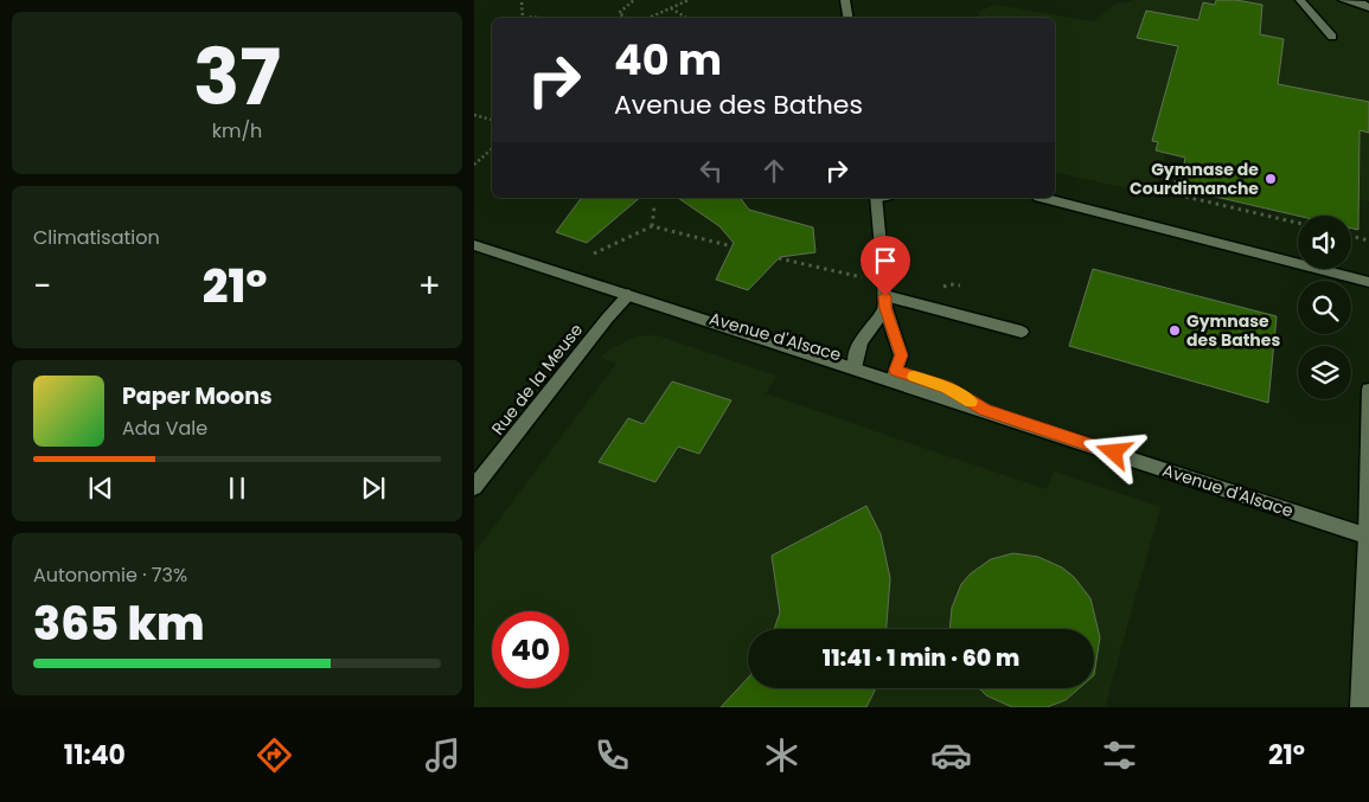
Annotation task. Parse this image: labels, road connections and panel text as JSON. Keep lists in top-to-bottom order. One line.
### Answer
{"streets":{"street":["Avenue d'Alsace","Rue de la Meuse"]},"crossings":[["Avenue d'Alsace","Rue de la Meuse"]],"places":["Gymnase de Courdimanche","Gymnase des Bathes"],"page":{"tile":[["37","km/h"],"Climatisation",["Autonomie · 73%","365 km"]],"turn":["40 m","Avenue des Bathes"],"heat":["−","21°","+"],"song":["Paper Moons","Ada Vale"],"limit":"40","trip":"11:41 · 1 min · 60 m","tabs":["11:40","21°"]}}
